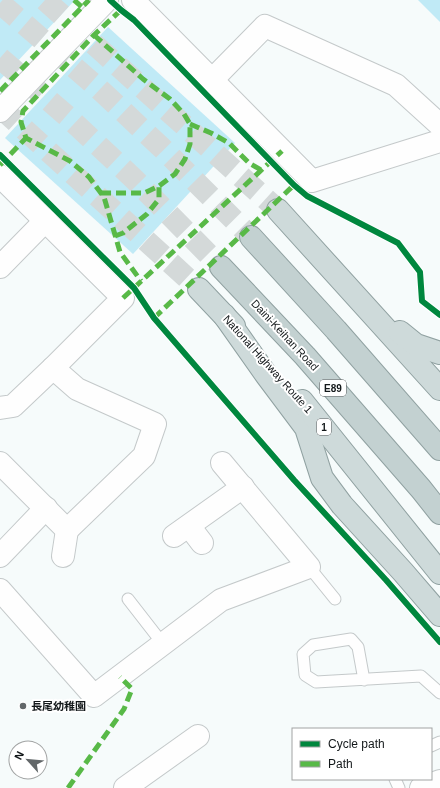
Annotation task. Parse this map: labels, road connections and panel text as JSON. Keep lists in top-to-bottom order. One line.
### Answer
{"streets":{"highway":["Daini-Keihan Road","National Highway Route 1","E89","1"]},"places":["長尾幼稚園"],"legend":["Cycle path","Path"],"north":"top left"}
